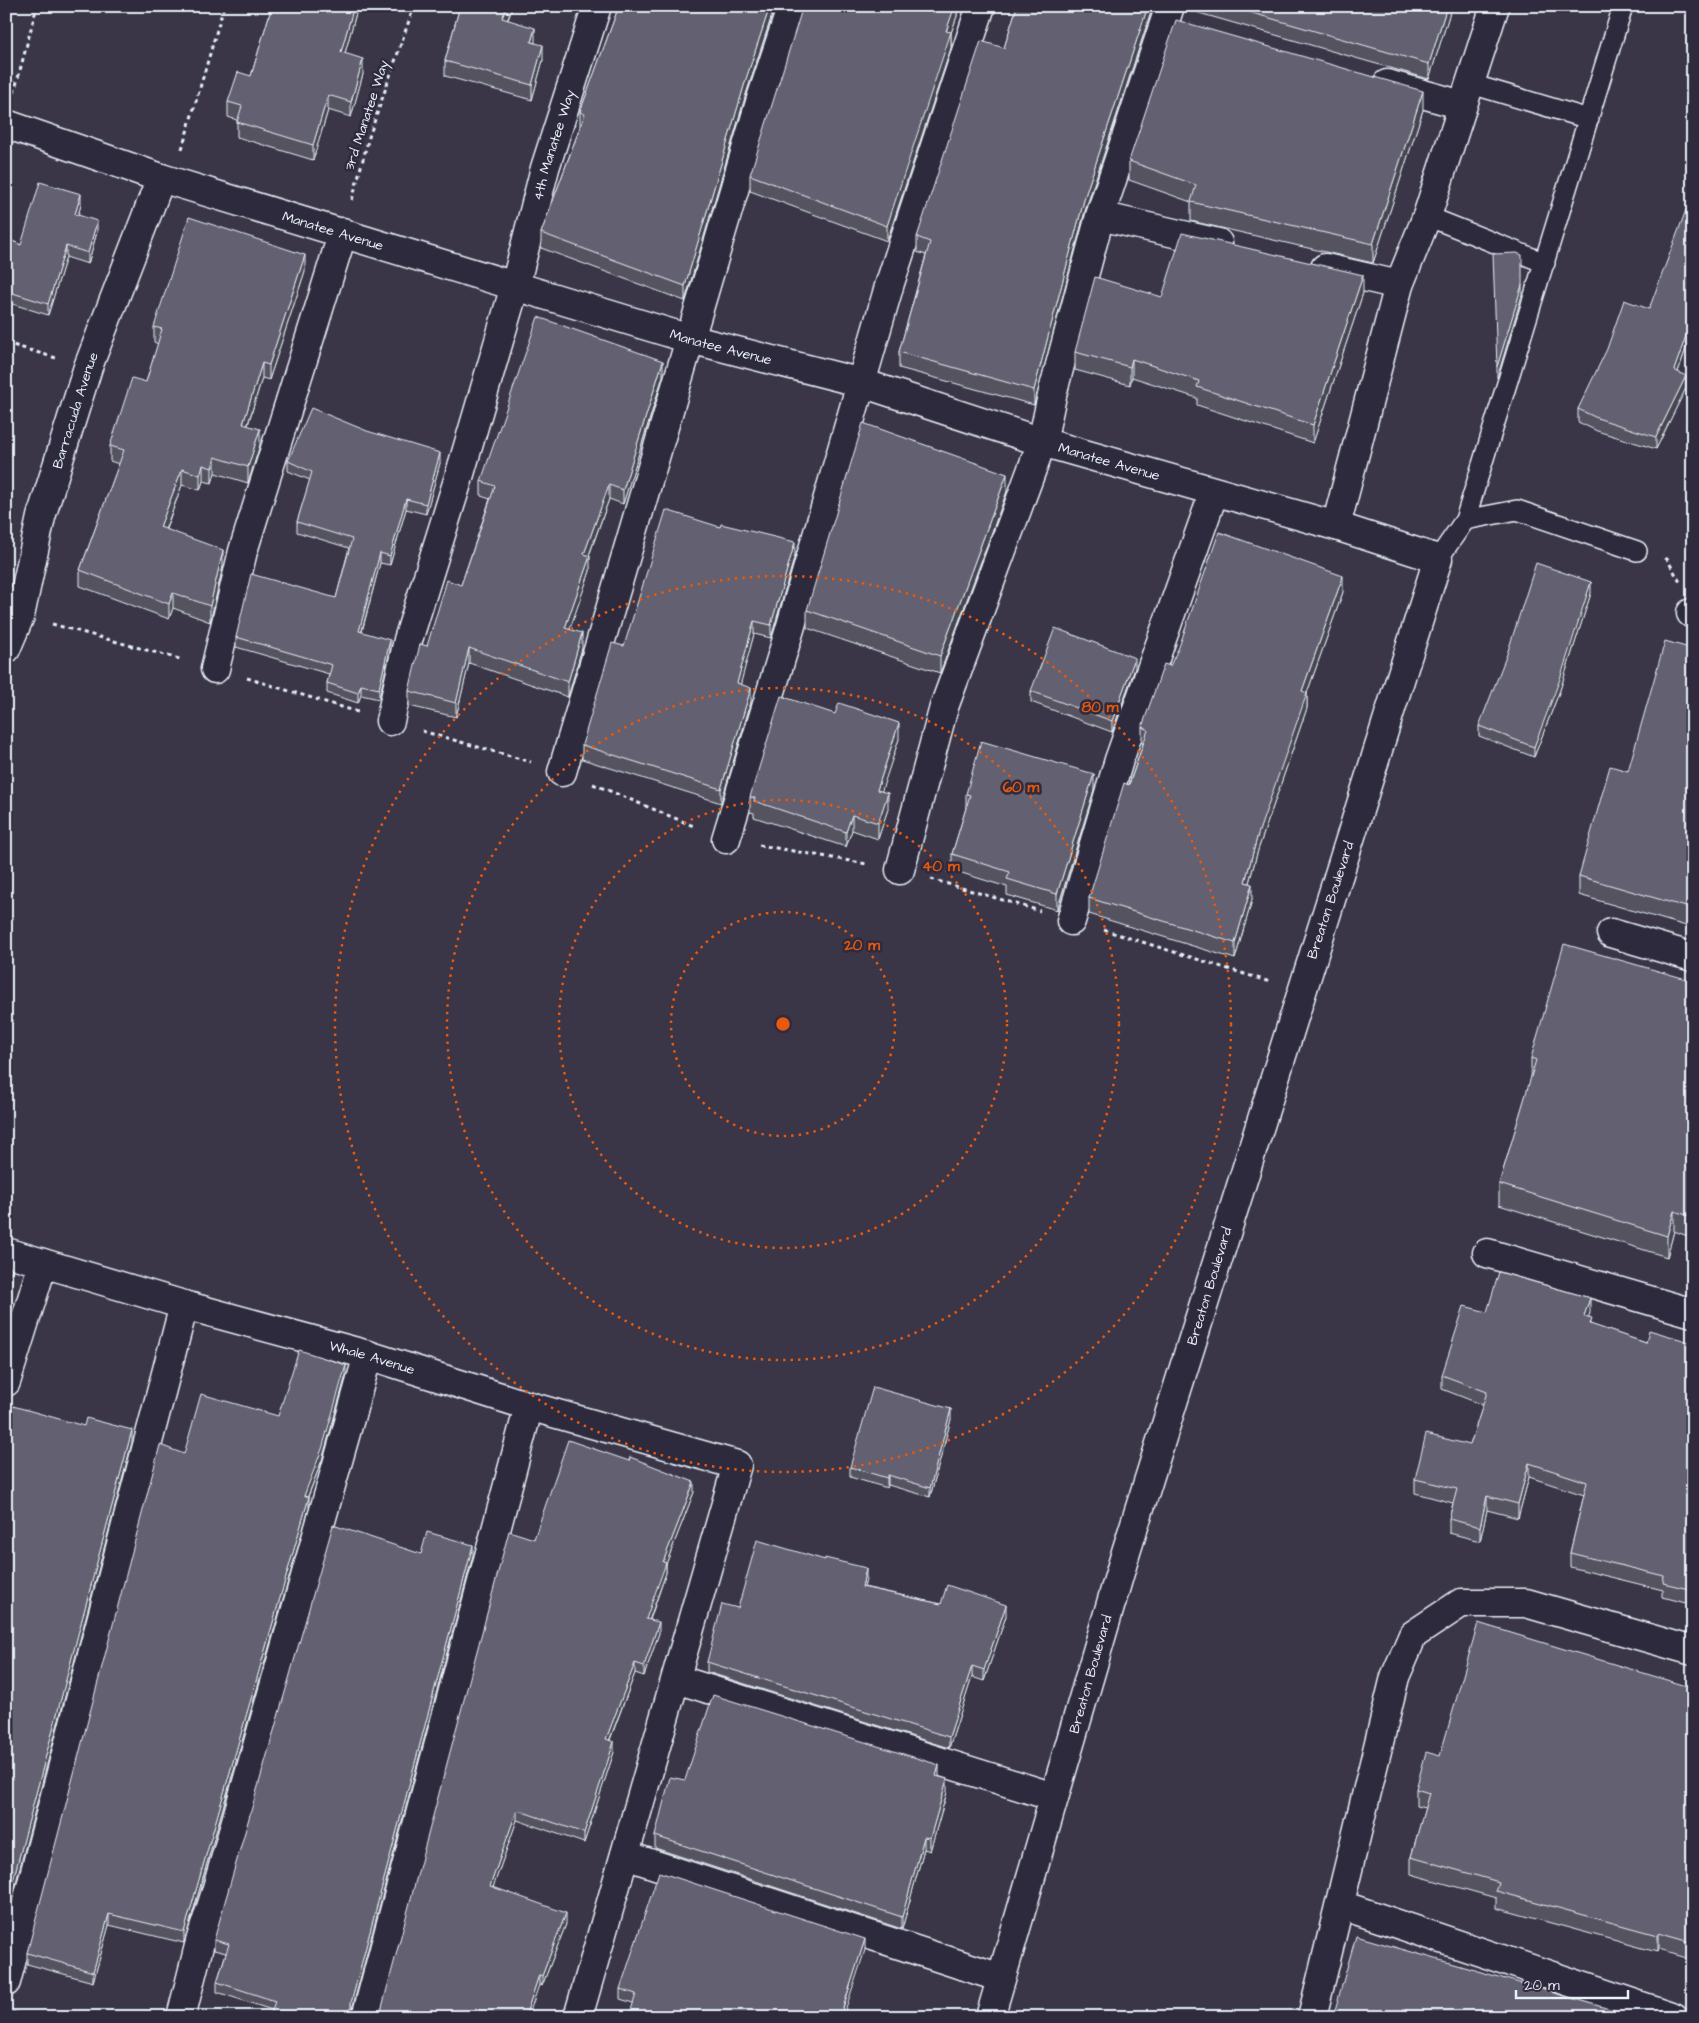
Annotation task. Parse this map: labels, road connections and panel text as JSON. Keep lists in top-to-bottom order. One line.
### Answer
{"streets":{"street":["4th Manatee Way","Manatee Avenue","Barracuda Avenue","Breaton Boulevard","Whale Avenue"],"path":["3rd Manatee Way"]},"crossings":[["3rd Manatee Way","Manatee Avenue"],["4th Manatee Way","Manatee Avenue"],["Manatee Avenue","Barracuda Avenue"],["Manatee Avenue","Breaton Boulevard"]],"scale_bar":"20 m","rings":["80 m","60 m","40 m","20 m"]}
